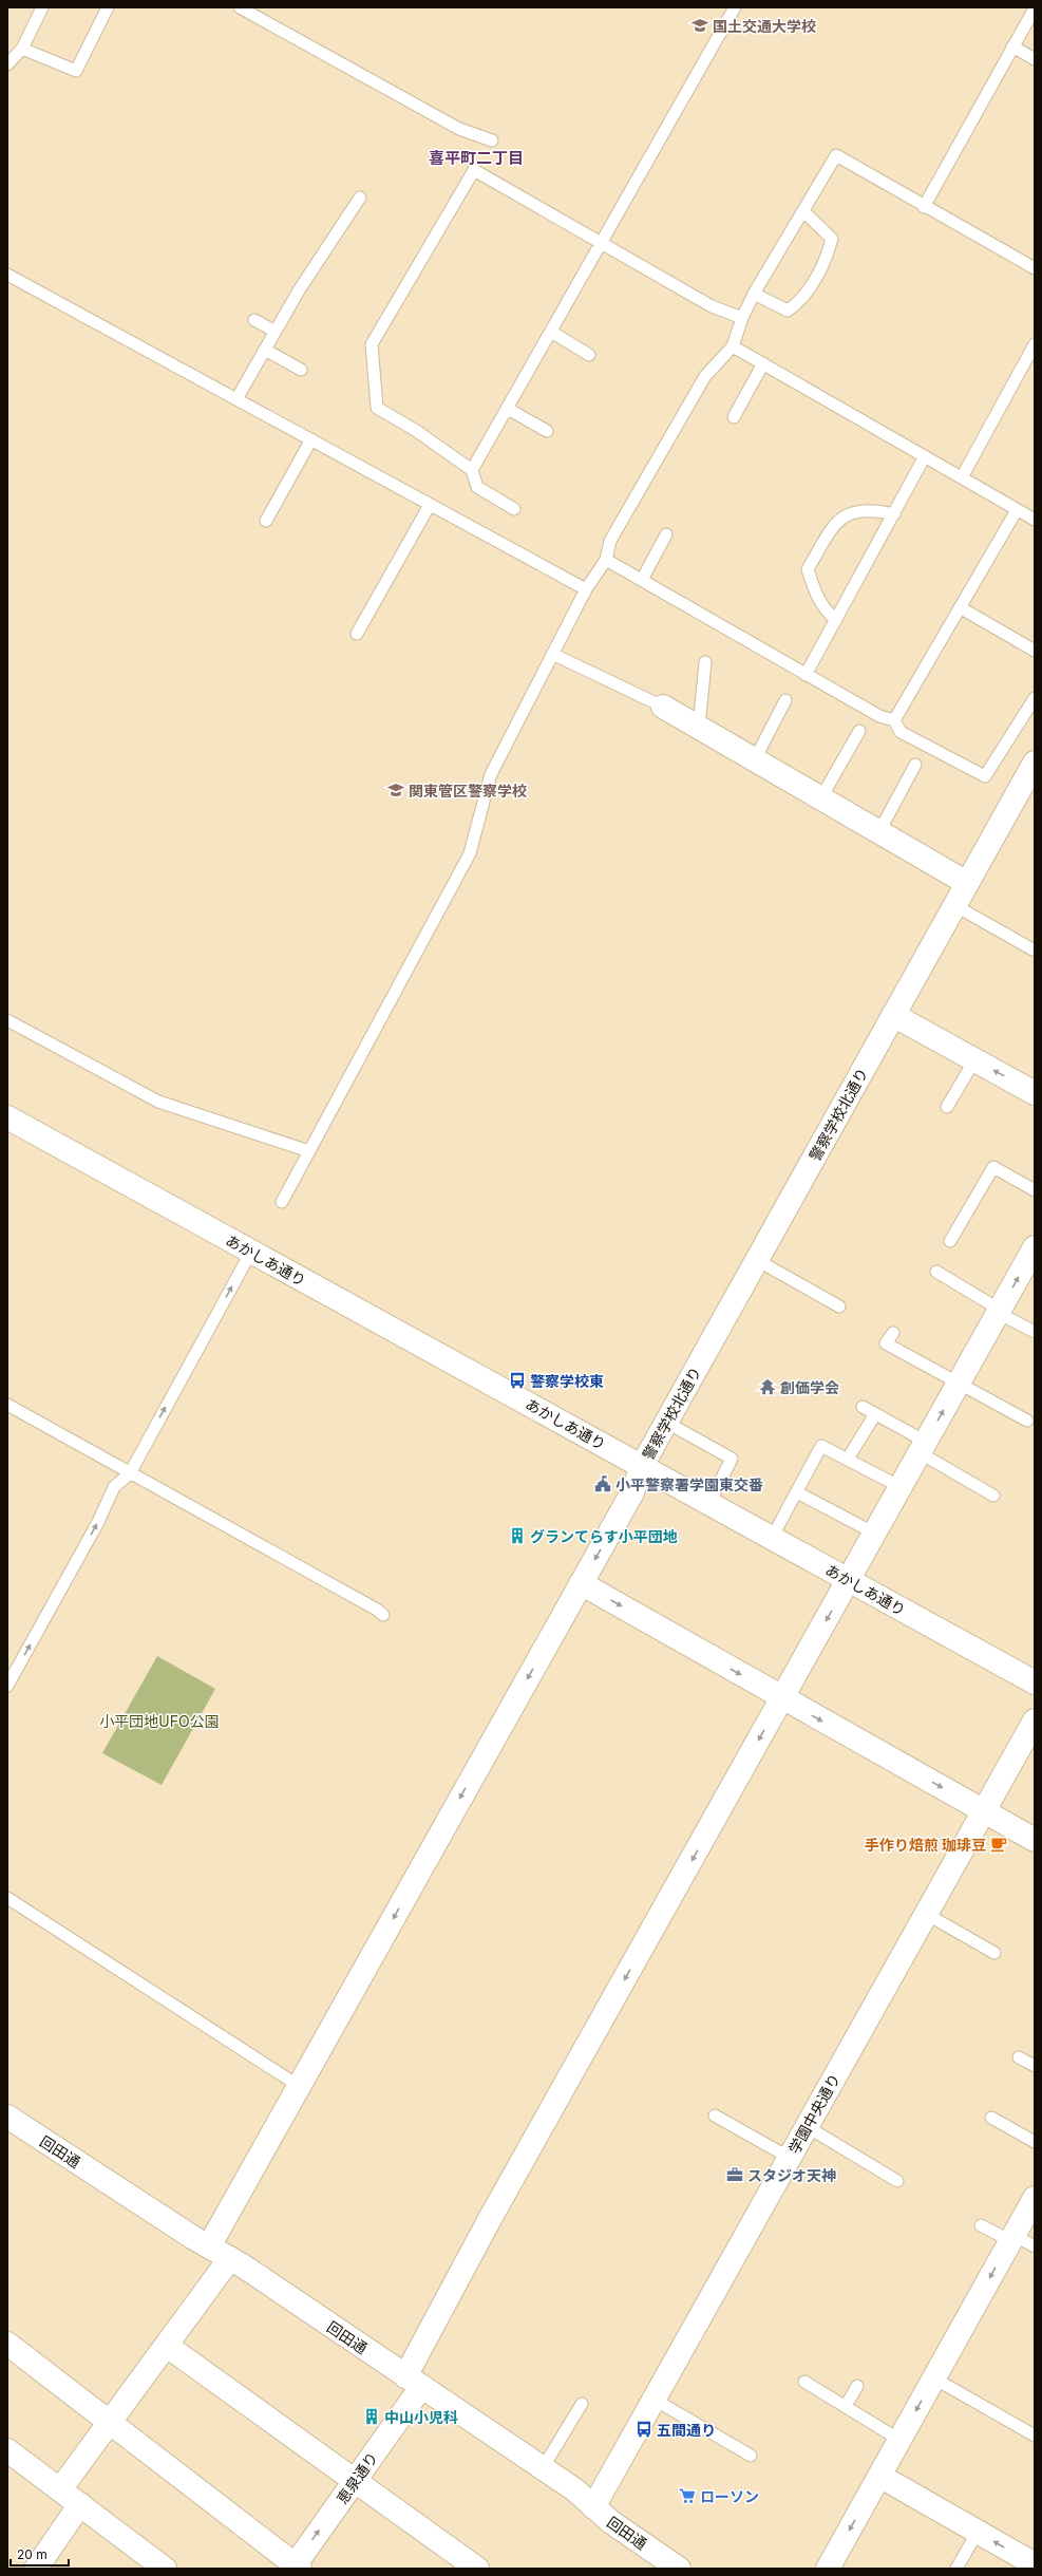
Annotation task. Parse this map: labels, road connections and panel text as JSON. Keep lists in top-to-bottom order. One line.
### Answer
{"streets":{"street":["警察学校北通り","あかしあ通り","学園中央通り","回田通","恵泉通り"]},"crossings":[["警察学校北通り","あかしあ通り"],["警察学校北通り","回田通"],["あかしあ通り","恵泉通り"],["学園中央通り","回田通"],["回田通","恵泉通り"]],"one_way":["警察学校北通り"],"districts":["喜平町二丁目"],"parks":["小平団地UFO公園"],"places":{"school or university":["国土交通大学校","関東管区警察学校"],"bus stop":["警察学校東","五間通り"],"temple":["創価学会"],"public building":["小平警察署学園東交番"],"building":["グランてらす小平団地","中山小児科"],"cafe":["手作り焙煎 珈琲豆"],"office":["スタジオ天神"],"supermarket":["ローソン"]},"scale_bar":"20 m"}
